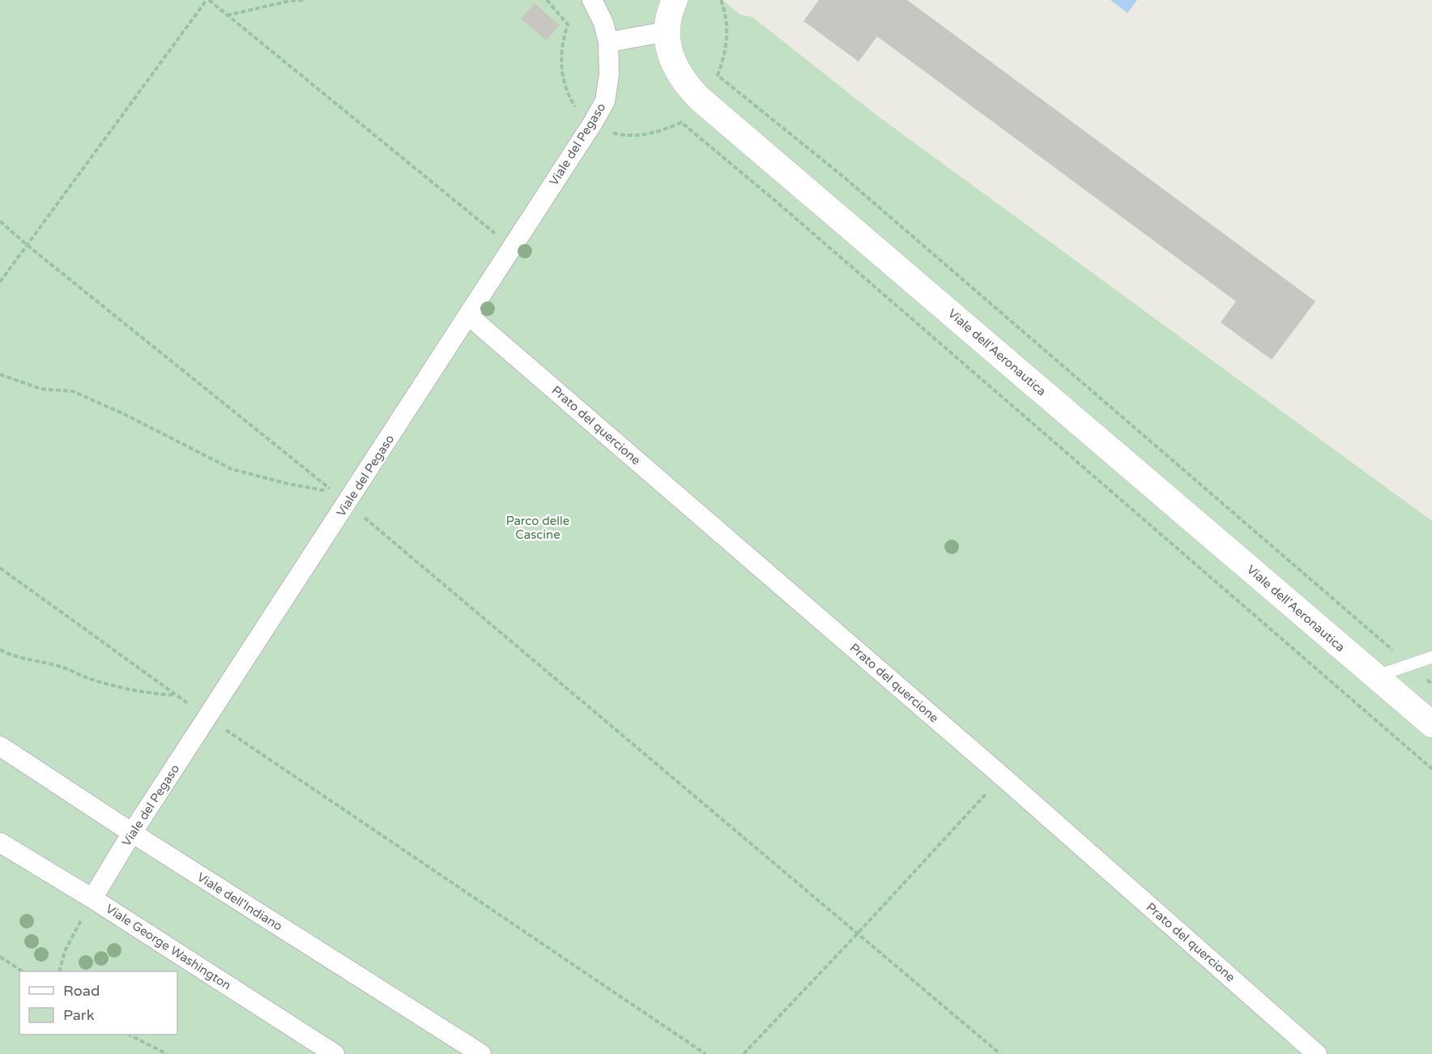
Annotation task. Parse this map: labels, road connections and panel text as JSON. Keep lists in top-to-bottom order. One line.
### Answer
{"streets":{"street":["Viale del Pegaso","Viale dell'Aeronautica","Prato del quercione","Viale dell'Indiano","Viale George Washington"]},"crossings":[["Viale del Pegaso","Prato del quercione"],["Viale del Pegaso","Viale dell'Indiano"],["Viale del Pegaso","Viale George Washington"]],"parks":["Parco delle Cascine"],"legend":["Road","Park"]}
